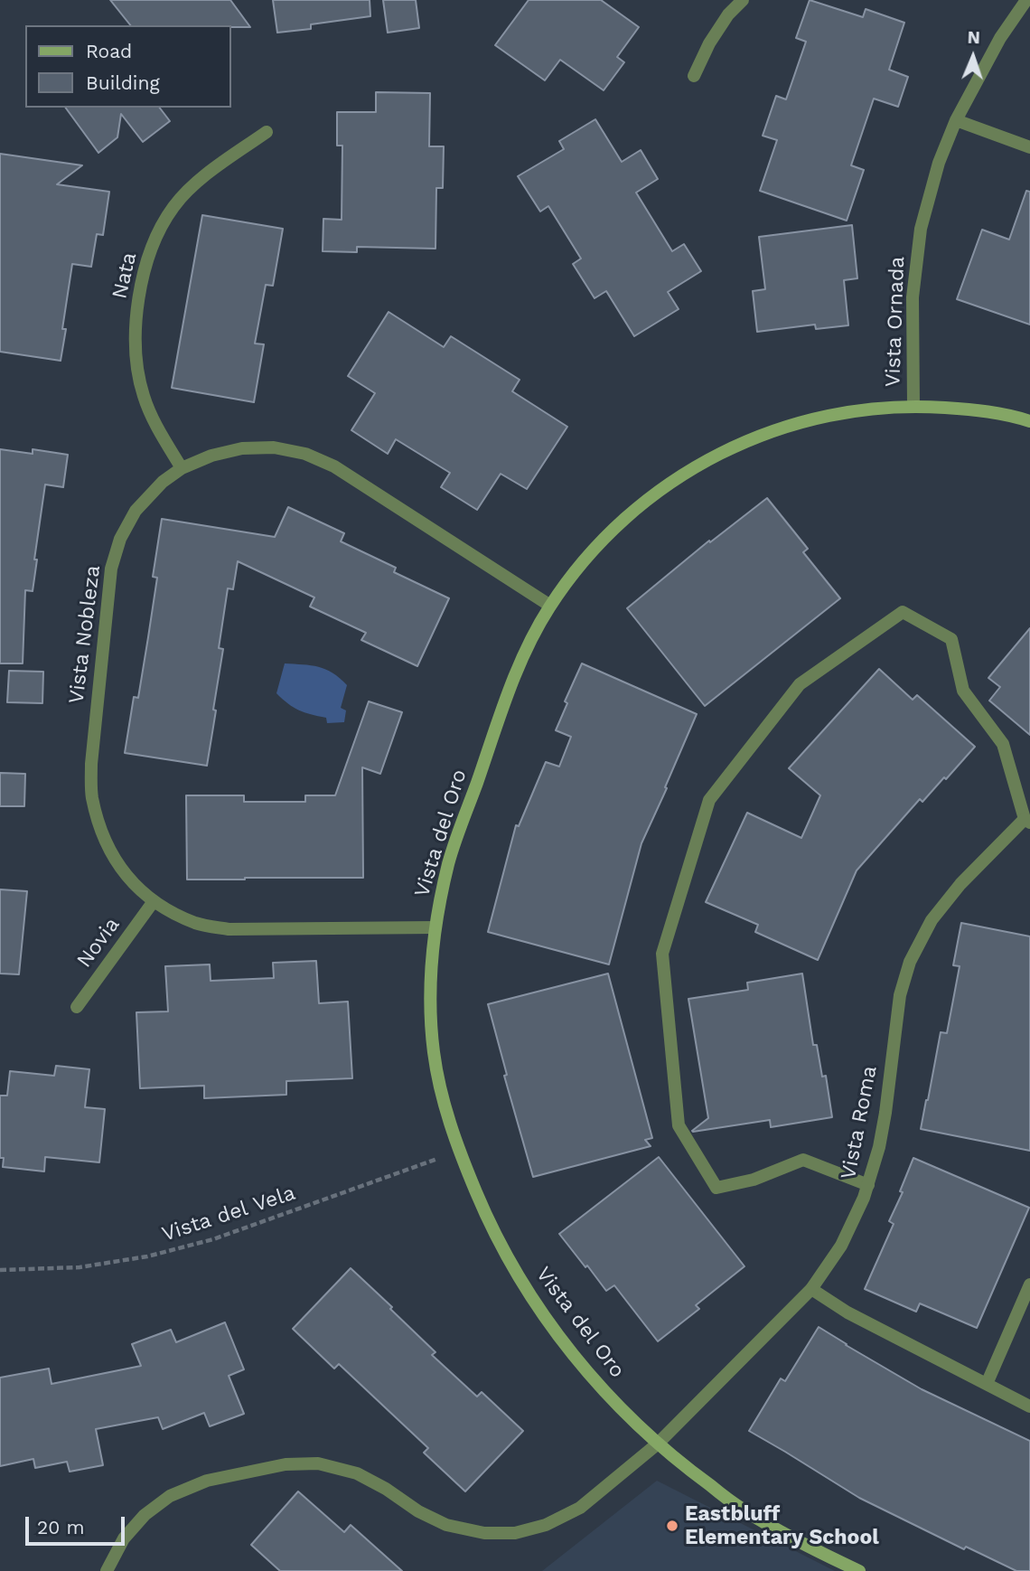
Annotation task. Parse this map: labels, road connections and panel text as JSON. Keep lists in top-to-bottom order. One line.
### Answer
{"streets":{"street":["Nata","Vista Ornada","Vista Nobleza","Vista del Oro","Novia","Vista Roma"],"path":["Vista del Vela"]},"crossings":[["Nata","Vista Nobleza"],["Vista Ornada","Vista del Oro"],["Vista Nobleza","Vista del Oro"],["Vista Nobleza","Novia"],["Vista del Oro","Vista Roma"],["Vista del Oro","Vista del Vela"]],"places":["Eastbluff Elementary School"],"legend":["Road","Building"],"scale_bar":"20 m","north":"top"}
